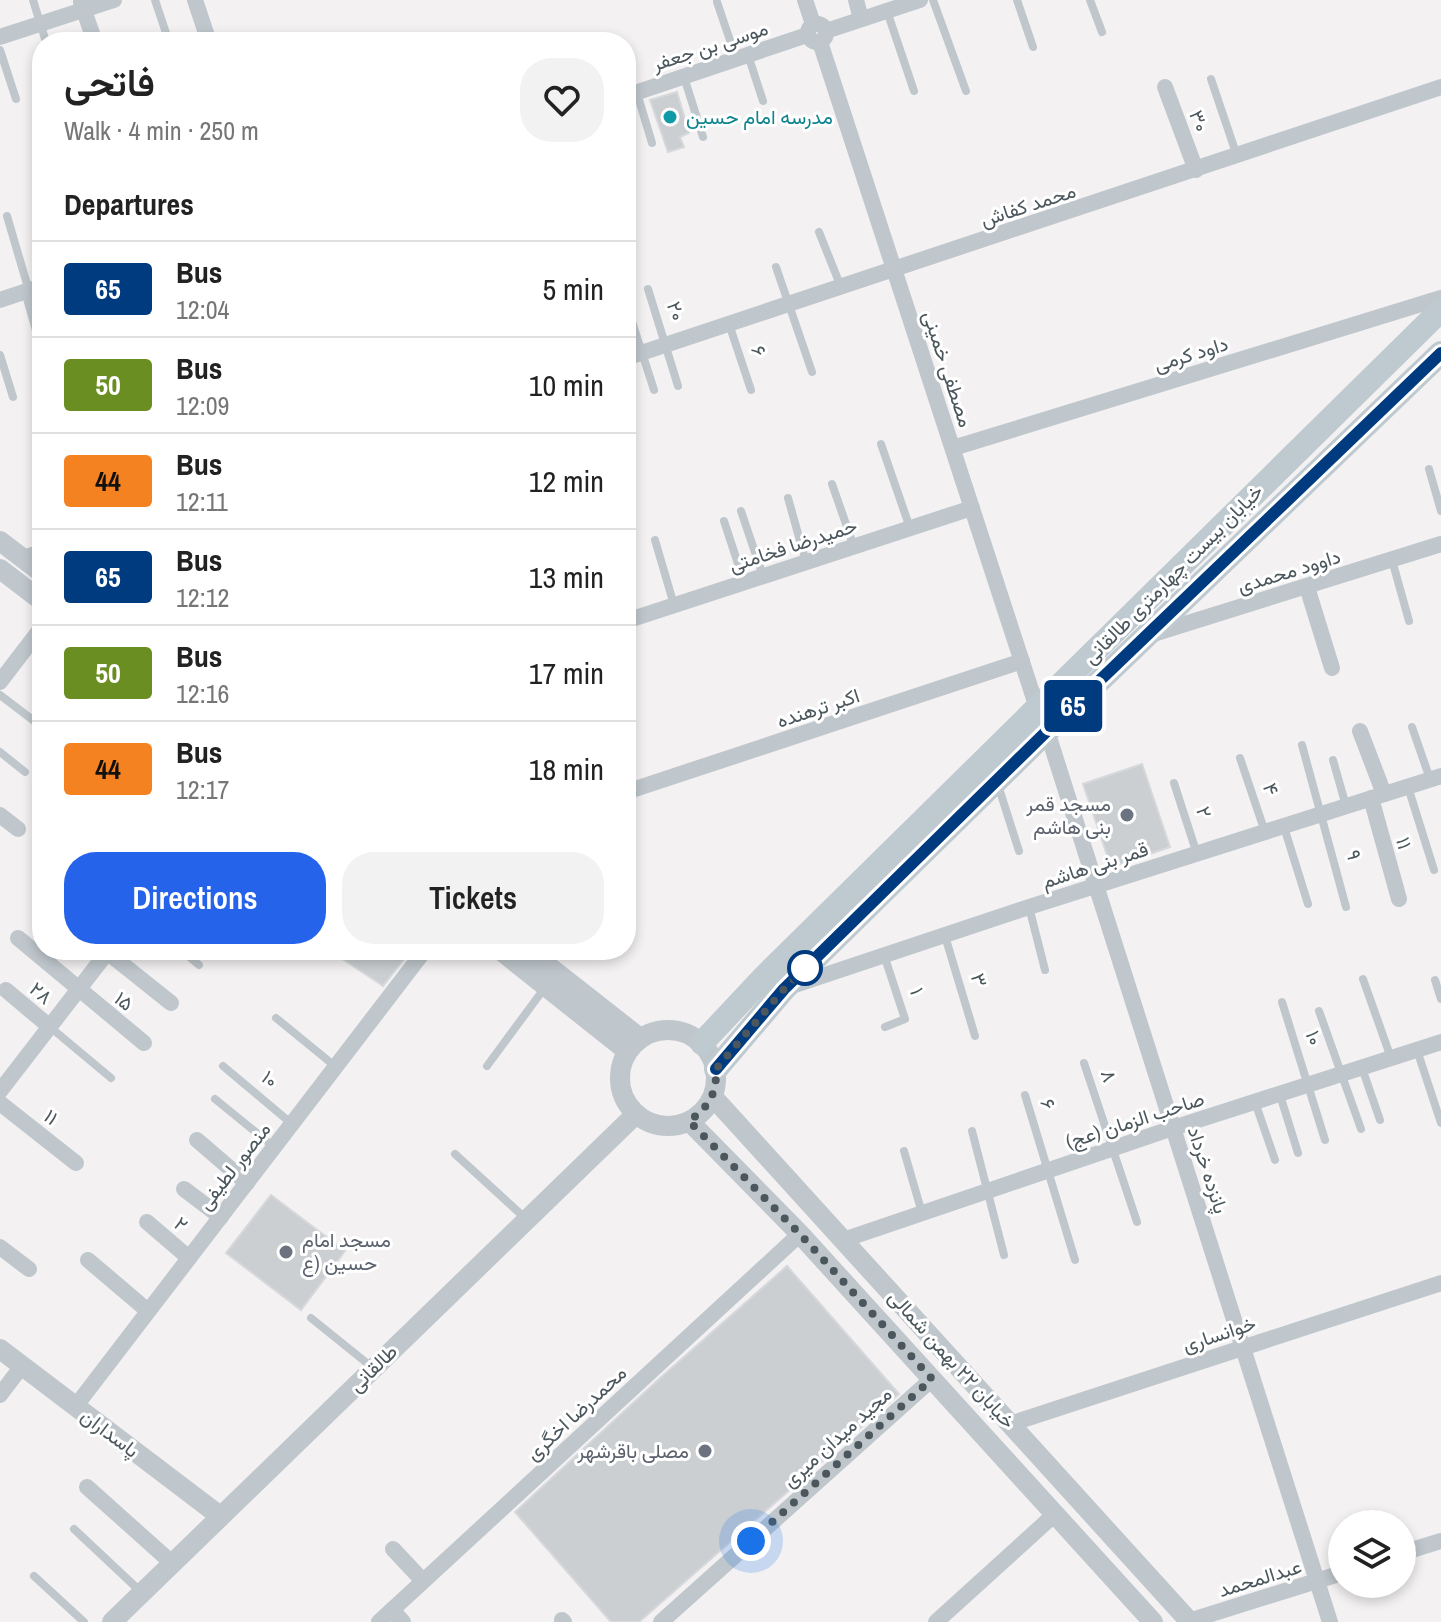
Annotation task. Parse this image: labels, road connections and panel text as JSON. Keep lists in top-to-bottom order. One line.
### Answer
{"streets":{"main road":["خیابان بیست چهارمتری طالقانی"],"street":["موسی بن جعفر","۳۰","محمد کفاش","داود کرمی","مصطفی خمینی","حمیدرضا فخامتی","داوود محمدی","اکبر ترهنده","۲","۱۱","قمر بنی هاشم","۲۸","۱۵","صاحب الزمان (عج)","منصور لطیفی","پانزده خرداد","خوانساری","خیابان ۲۲ بهمن شمالی","طالقانی","محمدرضا اخگری","پاسداران","مجید میدان میری","عبدالمحمد"],"lane":["۲۰","۶","۴","۹","۳","۱","۱۰","۸"]},"crossings":[["موسی بن جعفر","مصطفی خمینی"],["۳۰","محمد کفاش"],["محمد کفاش","۲۰"],["محمد کفاش","۶"],["محمد کفاش","مصطفی خمینی"],["۶","صاحب الزمان (عج)"],["داود کرمی","مصطفی خمینی"],["مصطفی خمینی","حمیدرضا فخامتی"],["مصطفی خمینی","خیابان بیست چهارمتری طالقانی"],["مصطفی خمینی","اکبر ترهنده"],["خیابان بیست چهارمتری طالقانی","قمر بنی هاشم"],["خیابان بیست چهارمتری طالقانی","خیابان ۲۲ بهمن شمالی"],["خیابان بیست چهارمتری طالقانی","طالقانی"],["۴","قمر بنی هاشم"],["۲","قمر بنی هاشم"],["۲","منصور لطیفی"],["۱۱","قمر بنی هاشم"],["۹","قمر بنی هاشم"],["قمر بنی هاشم","۳"],["قمر بنی هاشم","۱"],["قمر بنی هاشم","پانزده خرداد"],["۱۰","صاحب الزمان (عج)"],["۱۰","منصور لطیفی"],["۸","صاحب الزمان (عج)"],["صاحب الزمان (عج)","پانزده خرداد"],["صاحب الزمان (عج)","خیابان ۲۲ بهمن شمالی"],["منصور لطیفی","پاسداران"],["پانزده خرداد","خوانساری"],["پانزده خرداد","عبدالمحمد"],["خوانساری","خیابان ۲۲ بهمن شمالی"],["خیابان ۲۲ بهمن شمالی","طالقانی"],["خیابان ۲۲ بهمن شمالی","محمدرضا اخگری"],["خیابان ۲۲ بهمن شمالی","مجید میدان میری"],["خیابان ۲۲ بهمن شمالی","عبدالمحمد"],["طالقانی","پاسداران"]],"places":["مدرسه امام حسین","مسجد قمر بنی هاشم","مسجد امام حسین (ع","مصلی باقرشهر"],"lines":["bus line 65"],"page":{"on_map":"65","heading":[["فاتحی","Walk · 4 min · 250 m"],"Departures"],"list":[{"mark":"65","name":"Bus","note":"12:04","value":"5 min"},{"mark":"50","name":"Bus","note":"12:09","value":"10 min"},{"mark":"44","name":"Bus","note":"12:11","value":"12 min"},{"mark":"65","name":"Bus","note":"12:12","value":"13 min"},{"mark":"50","name":"Bus","note":"12:16","value":"17 min"},{"mark":"44","name":"Bus","note":"12:17","value":"18 min"}],"buttons":["Directions","Tickets"]}}
